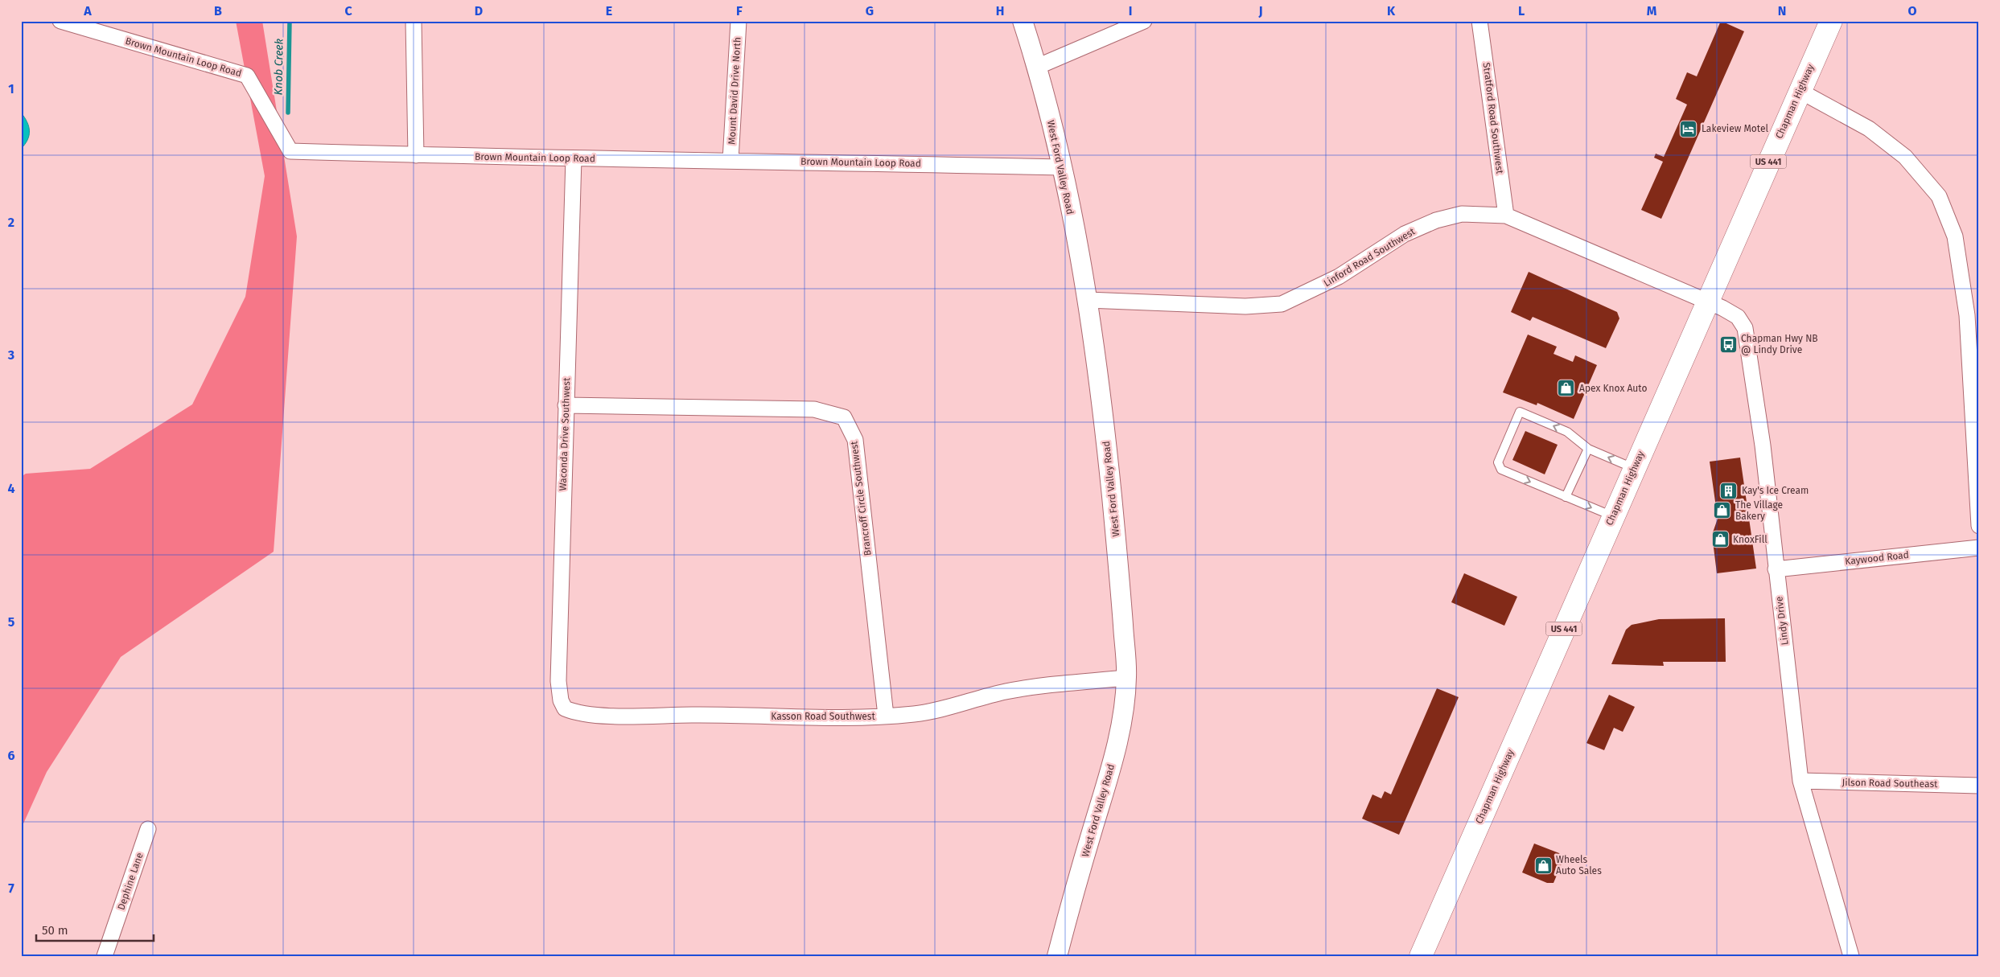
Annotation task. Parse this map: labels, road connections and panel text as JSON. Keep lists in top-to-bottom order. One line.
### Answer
{"streets":{"highway":["Chapman Highway","US 441"],"street":["Brown Mountain Loop Road","Mount David Drive North","Stratford Road Southwest","West Ford Valley Road","Linford Road Southwest","Waconda Drive Southwest","Brancroff Circle Southwest","Kaywood Road","Lindy Drive","Kasson Road Southwest","Jilson Road Southeast","Dephine Lane"]},"crossings":[["Brown Mountain Loop Road","Mount David Drive North"],["Brown Mountain Loop Road","West Ford Valley Road"],["Brown Mountain Loop Road","Waconda Drive Southwest"],["Chapman Highway","Linford Road Southwest"],["Chapman Highway","Lindy Drive"],["Stratford Road Southwest","Linford Road Southwest"],["West Ford Valley Road","Linford Road Southwest"],["West Ford Valley Road","Kasson Road Southwest"],["Linford Road Southwest","Lindy Drive"],["Waconda Drive Southwest","Brancroff Circle Southwest"],["Waconda Drive Southwest","Kasson Road Southwest"],["Brancroff Circle Southwest","Kasson Road Southwest"],["Kaywood Road","Lindy Drive"],["Lindy Drive","Jilson Road Southeast"]],"water":["Knob Creek"],"places":{"hotel":["Lakeview Motel"],"bus stop":["Chapman Hwy NB @ Lindy Drive"],"shop":["Apex Knox Auto","The Village Bakery","KnoxFill","Wheels Auto Sales"],"building":["Kay's Ice Cream"]},"scale_bar":"50 m","grid":{"columns":["A","B","C","D","E","F","G","H","I","J","K","L","M","N","O"],"rows":["1","2","3","4","5","6","7"]}}
